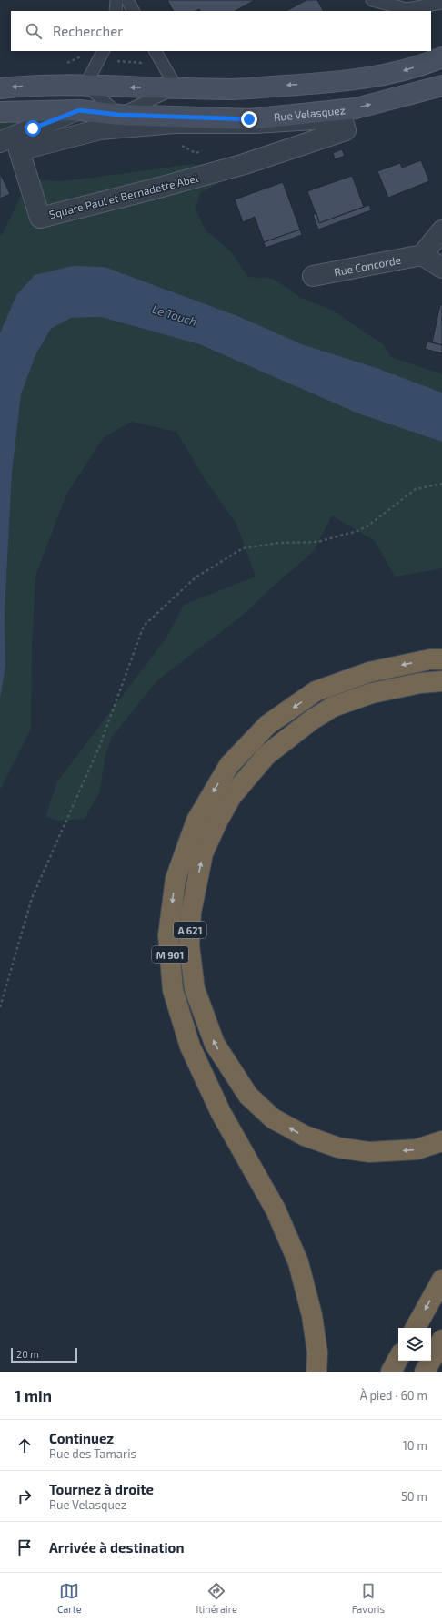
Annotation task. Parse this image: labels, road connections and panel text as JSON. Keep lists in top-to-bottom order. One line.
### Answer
{"streets":{"highway":["A 621","M 901"],"street":["Rue Velasquez","Square Paul et Bernadette Abel","Rue Concorde"]},"water":["Le Touch"],"scale_bar":"20 m","page":{"search":"Rechercher","scale":"20 m","heading":["1 min","À pied · 60 m"],"list":[["Continuez","Rue des Tamaris","10 m"],["Tournez à droite","Rue Velasquez","50 m"],"Arrivée à destination"],"nav":["Carte","Itinéraire","Favoris"]}}
